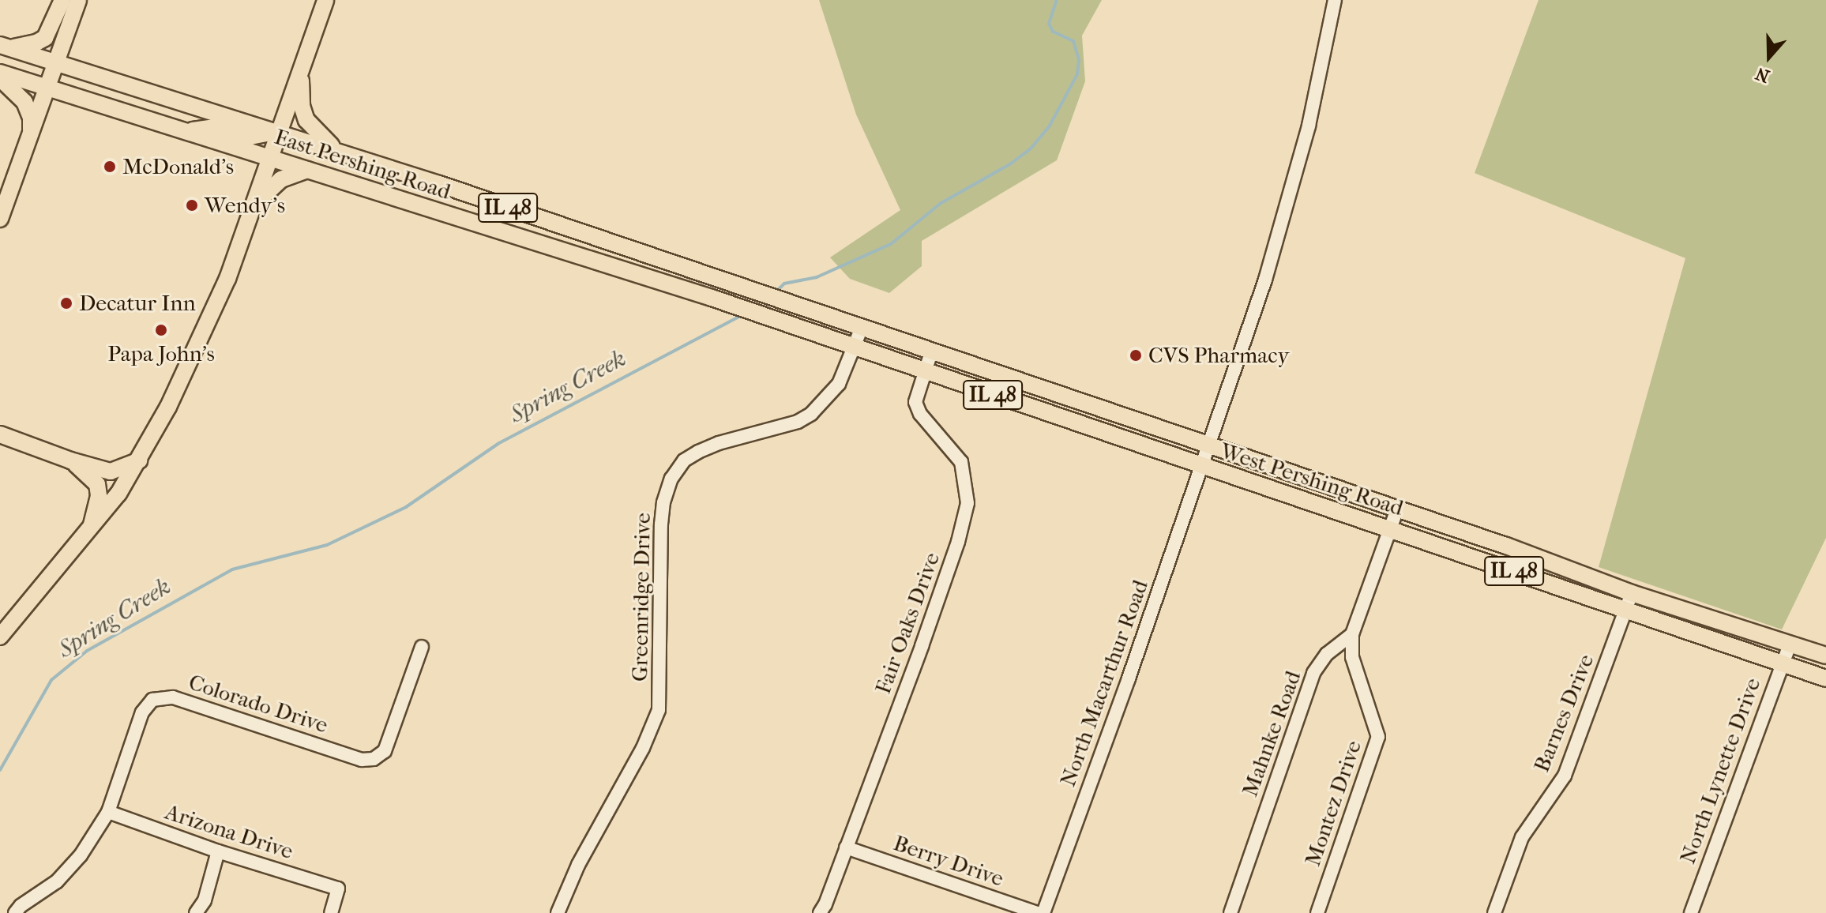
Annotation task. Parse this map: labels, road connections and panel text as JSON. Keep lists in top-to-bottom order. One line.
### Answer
{"streets":{"main road":["East Pershing Road","IL 48","West Pershing Road"],"street":["Greenridge Drive","Fair Oaks Drive","North Macarthur Road","Colorado Drive","Barnes Drive","Mahnke Road","North Lynette Drive","Montez Drive","Arizona Drive","Berry Drive"]},"crossings":[["East Pershing Road","West Pershing Road"],["IL 48","West Pershing Road"],["West Pershing Road","Greenridge Drive"],["West Pershing Road","Fair Oaks Drive"],["West Pershing Road","North Macarthur Road"],["West Pershing Road","Barnes Drive"],["West Pershing Road","North Lynette Drive"],["Fair Oaks Drive","Berry Drive"],["Colorado Drive","Arizona Drive"],["Mahnke Road","Montez Drive"]],"water":["Spring Creek"],"places":["McDonald's","Wendy's","Decatur Inn","Papa John's","CVS Pharmacy"],"north":"bottom"}
